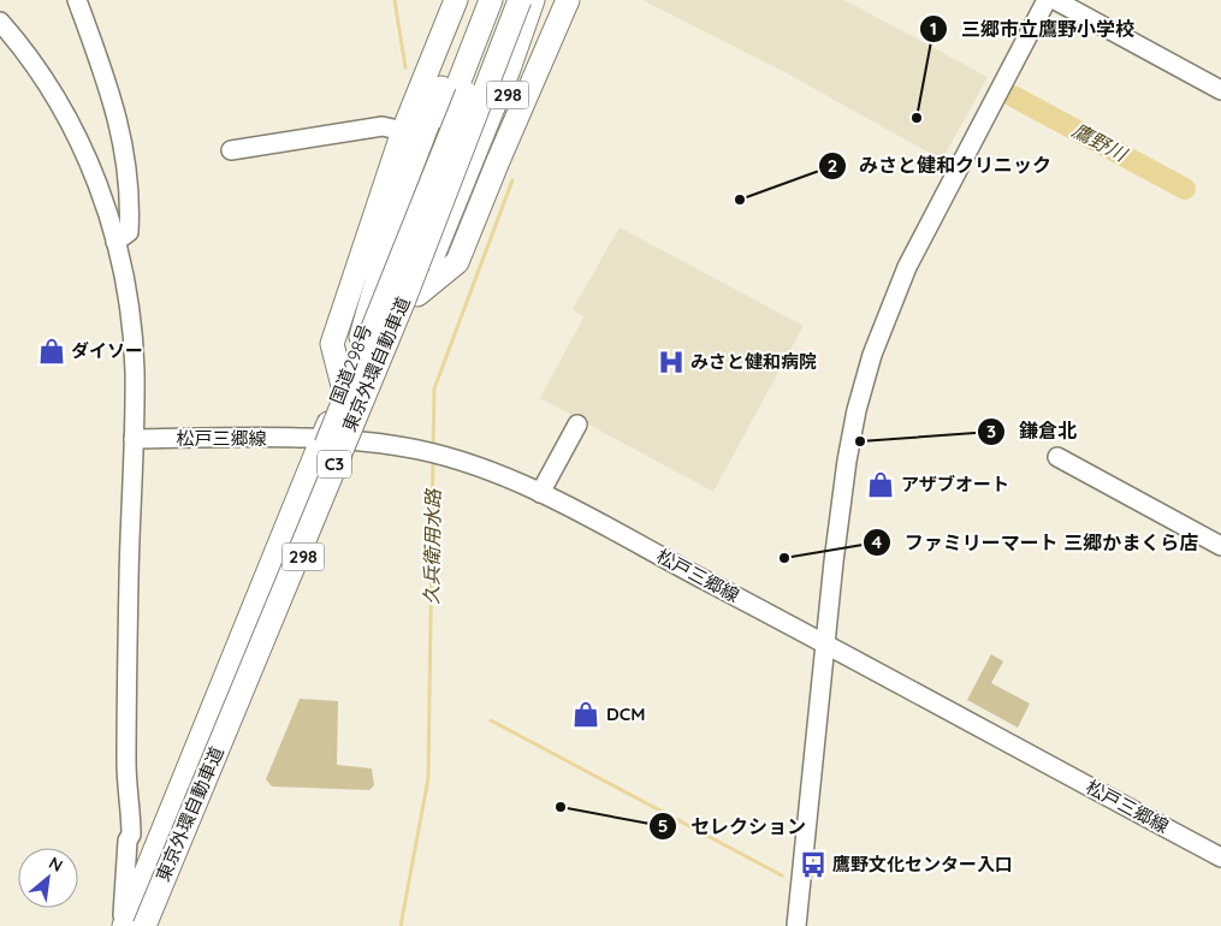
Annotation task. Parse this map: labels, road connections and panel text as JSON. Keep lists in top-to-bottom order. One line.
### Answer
{"streets":{"highway":["298","国道298号","東京外環自動車道","C3"],"street":["松戸三郷線"]},"crossings":[["298","国道298号"],["国道298号","松戸三郷線"]],"water":["鷹野川","久兵衛用水路"],"places":{"other":["三郷市立鷹野小学校","みさと健和クリニック","鎌倉北","ファミリーマート 三郷かまくら店","セレクション"],"shop":["ダイソー","アザブオート","DCM"],"hospital":["みさと健和病院"],"bus stop":["鷹野文化センター入口"]},"north":"top right"}
